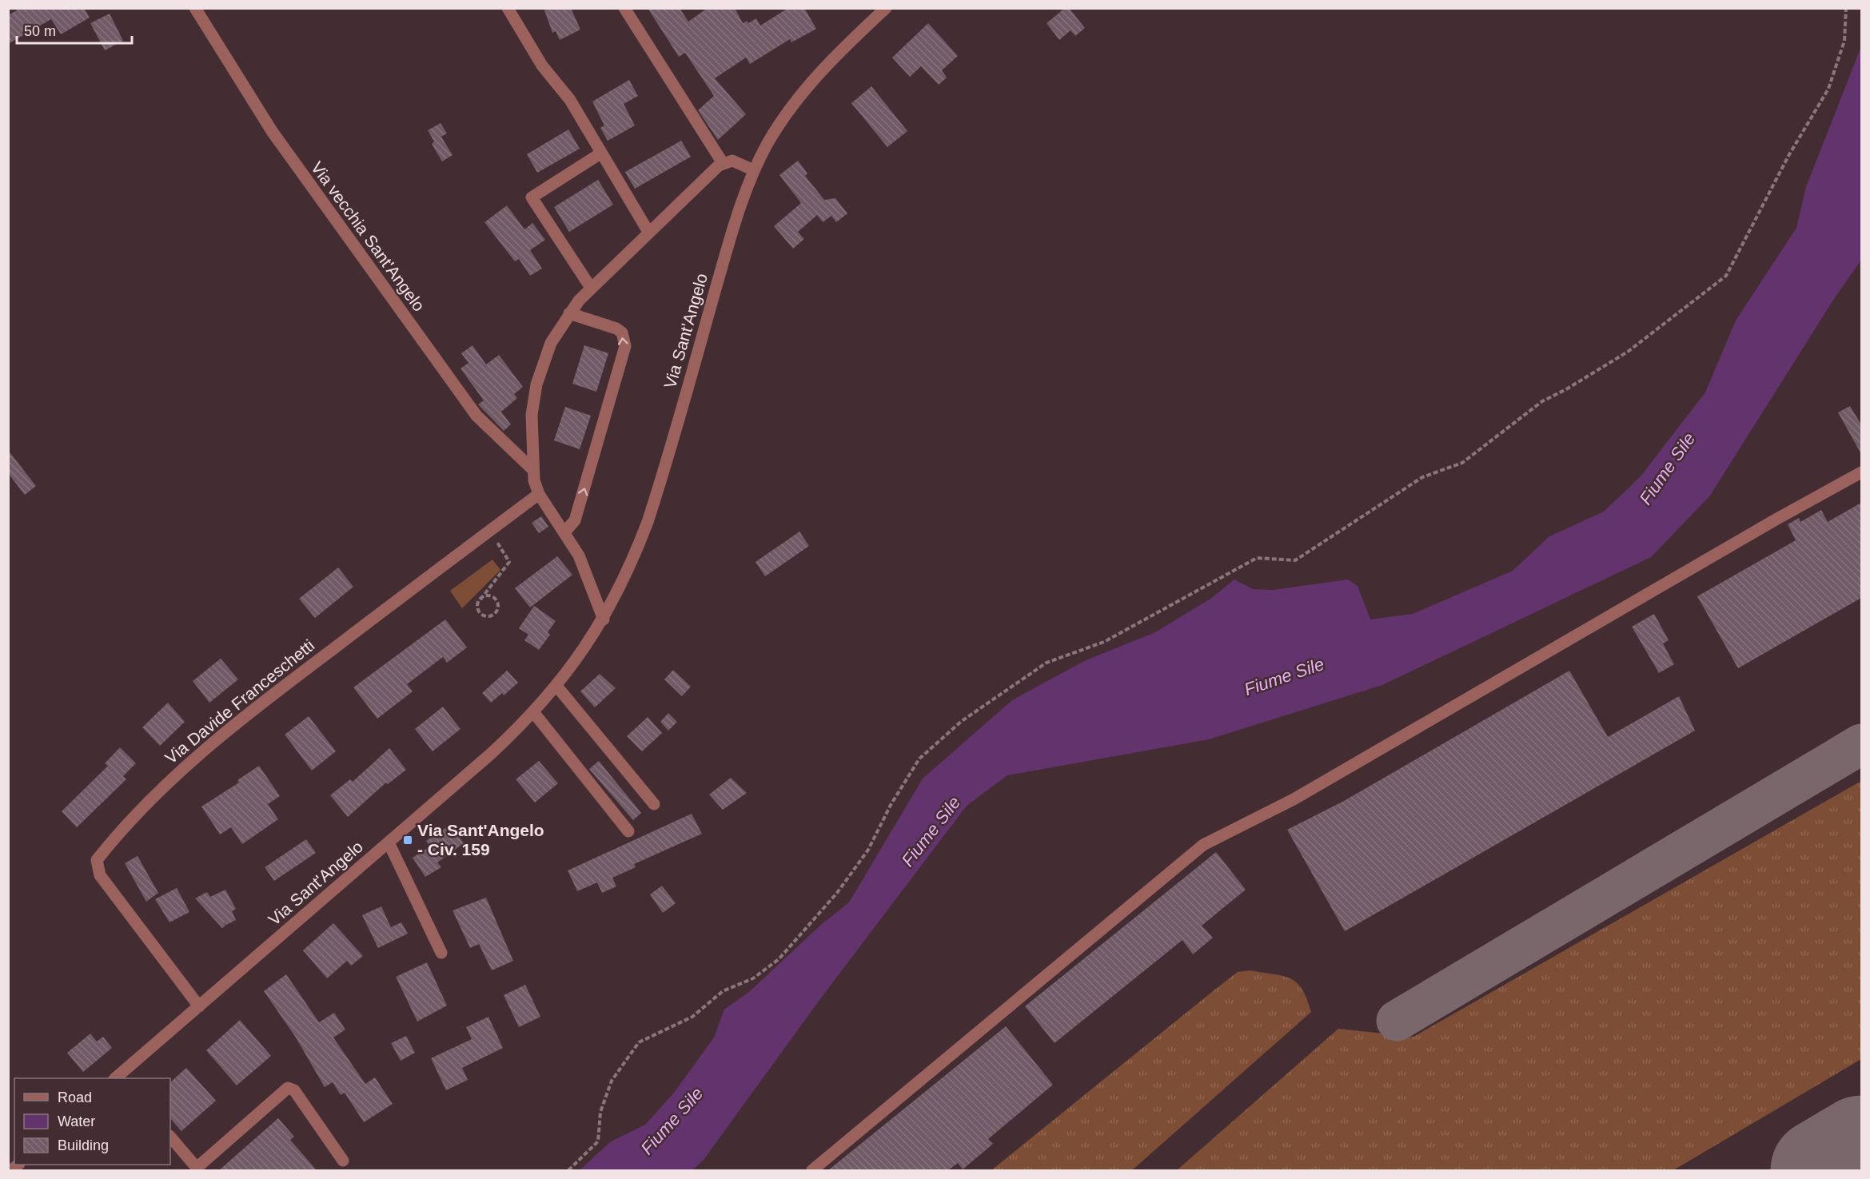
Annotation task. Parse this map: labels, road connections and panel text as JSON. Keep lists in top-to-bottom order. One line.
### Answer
{"streets":{"street":["Via vecchia Sant'Angelo","Via Sant'Angelo","Via Davide Franceschetti"]},"crossings":[["Via Sant'Angelo","Via Davide Franceschetti"]],"water":["Fiume Sile"],"places":{"transit":["Via Sant'Angelo - Civ. 159"]},"legend":["Road","Water","Building"],"scale_bar":"50 m"}
